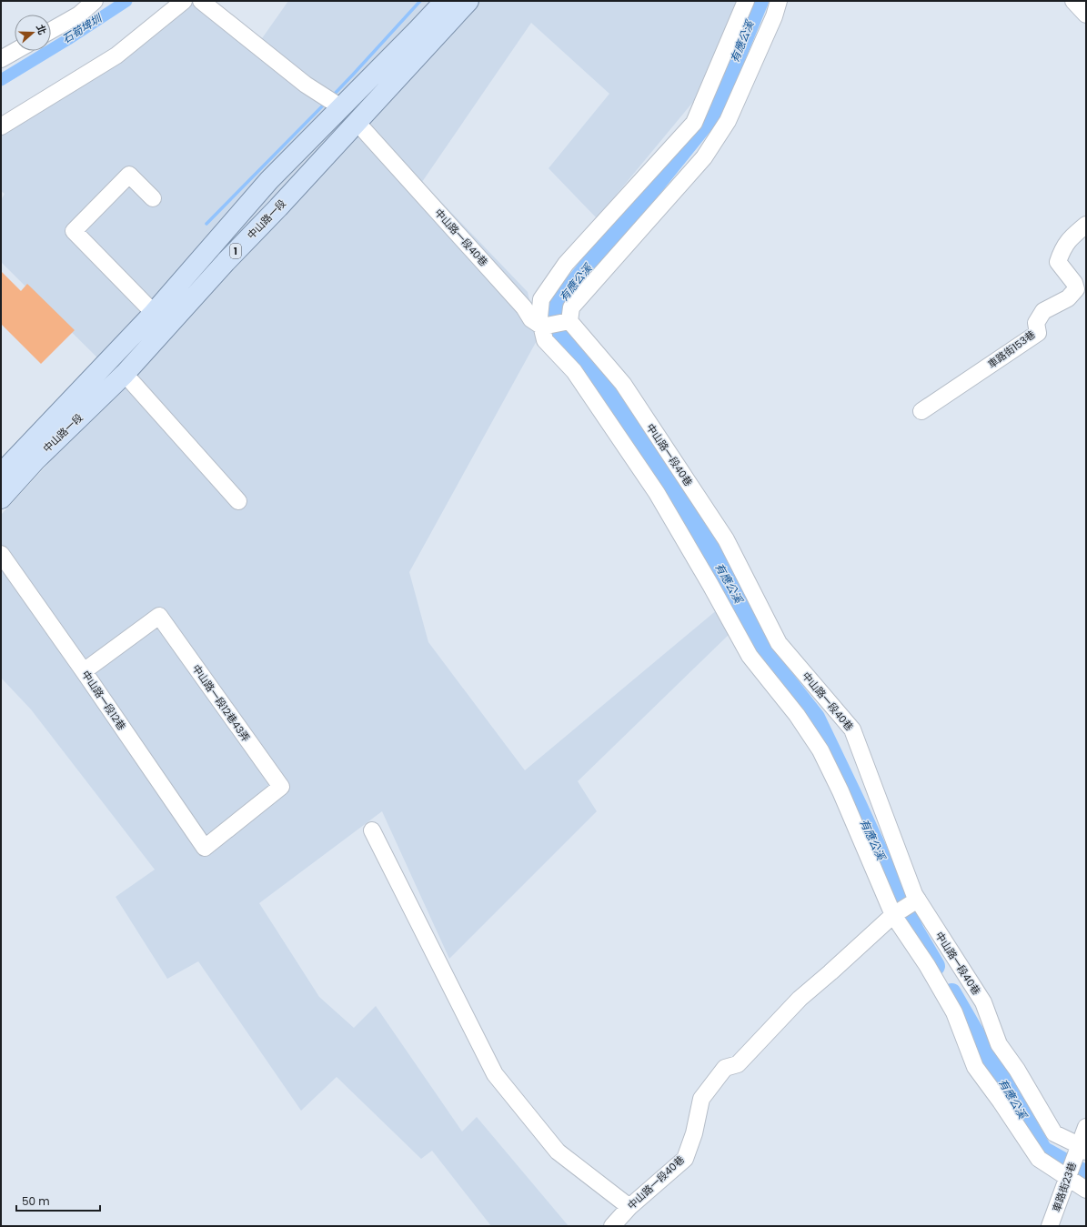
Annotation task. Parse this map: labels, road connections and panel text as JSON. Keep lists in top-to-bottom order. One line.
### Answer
{"streets":{"main road":["中山路一段","1"],"street":["中山路一段40巷","車路街153巷","中山路一段12巷","中山路一段12巷43弄","車路街23巷"]},"crossings":[["中山路一段","中山路一段40巷"],["中山路一段40巷","車路街23巷"],["中山路一段12巷","中山路一段12巷43弄"]],"water":["石筍埤圳","有應公溪"],"scale_bar":"50 m","north":"right"}
